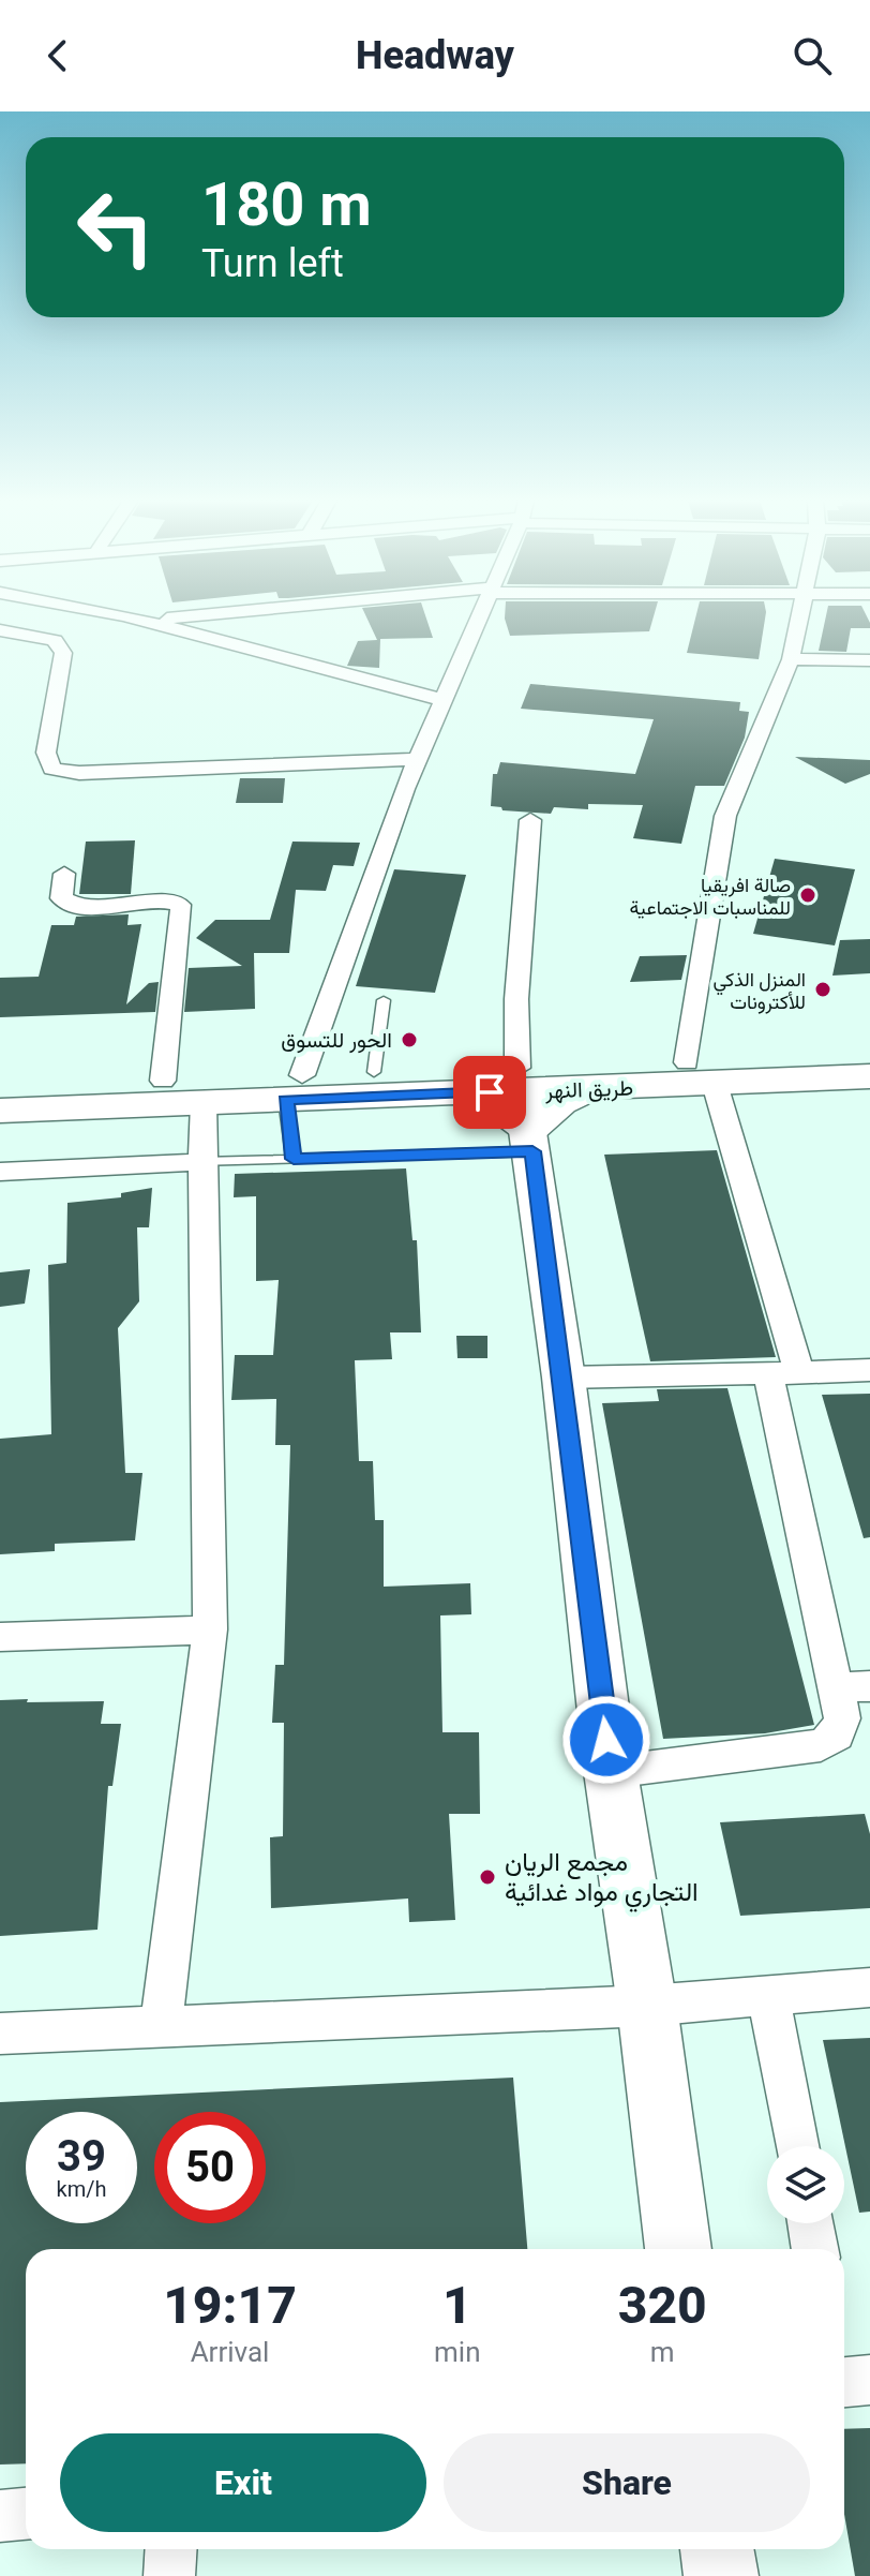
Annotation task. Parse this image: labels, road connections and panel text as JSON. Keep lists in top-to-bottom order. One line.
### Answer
{"streets":{"main road":["طريق النهر"]},"places":["صالة افريقيا للمناسبات الاجتماعية","المنزل الذكي للأكترونات","الحور للتسوق","مجمع الريان التجاري مواد غدائية"],"page":{"header":"Headway","turn":["180 m","Turn left"],"speed":"39 km/h","limit":"50","eta":["19:17","Arrival","1","min","320","m"],"buttons":["Exit","Share"]}}
